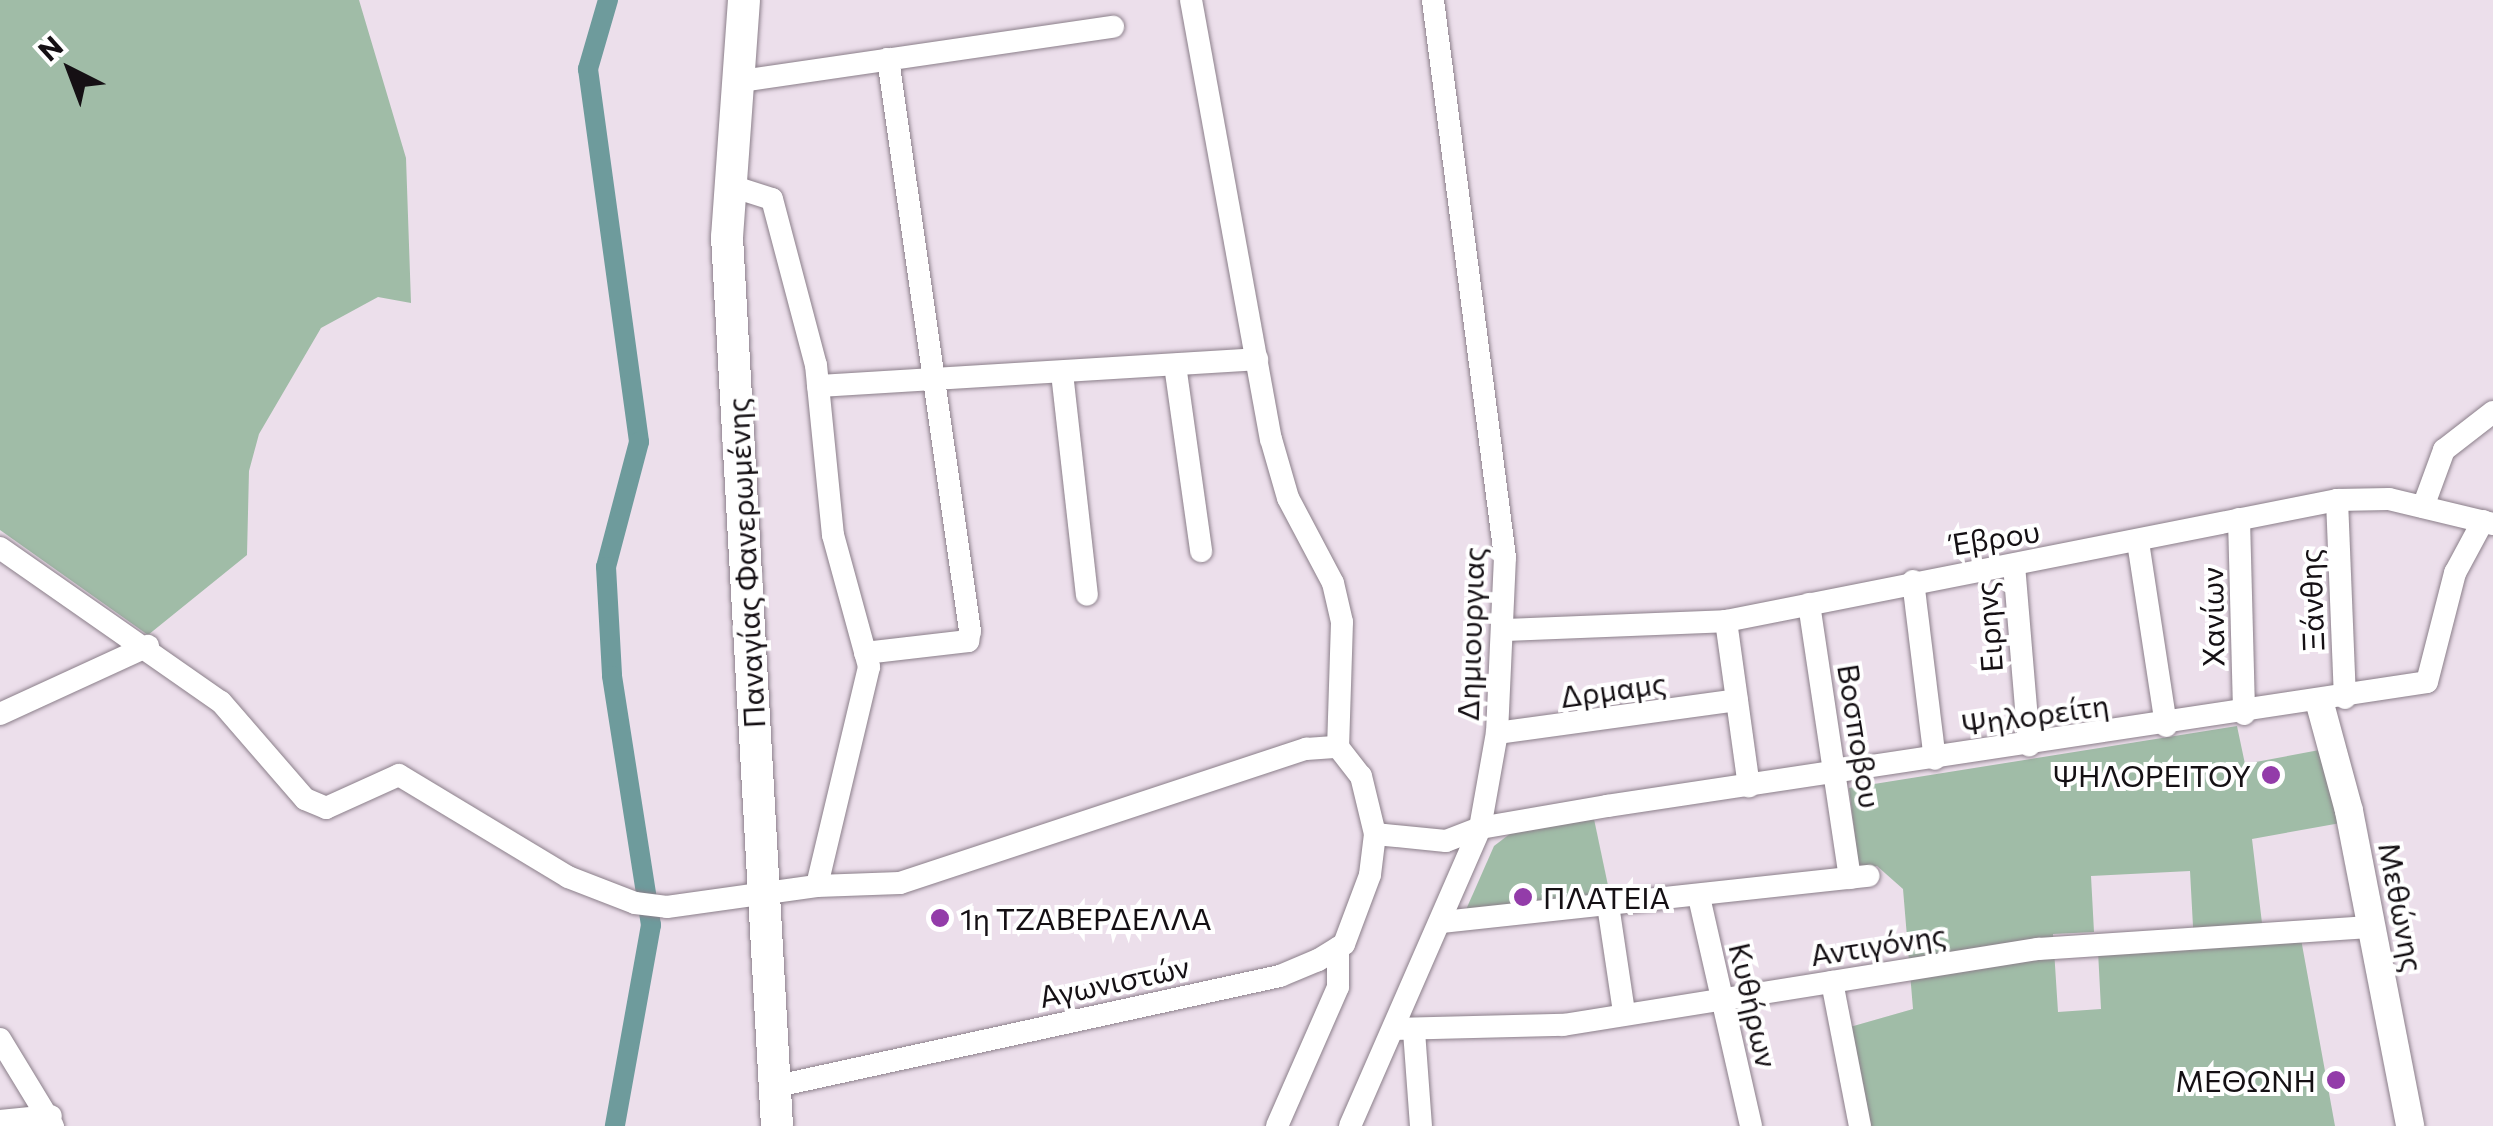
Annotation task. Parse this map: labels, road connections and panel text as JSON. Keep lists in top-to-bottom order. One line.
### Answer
{"streets":{"main road":["Παναγίας Φανερωμένης"],"street":["Έβρου","Ξάνθης","Χανίων","Ειρηνς","Δημιουργιας","Δρμαμς","Ψηλορείτη","Βοσποβου","Μεθώνης","Αντιγόνης","Αγωνιστών","Κυθήρων"]},"crossings":[["Έβρου","Ξάνθης"],["Έβρου","Χανίων"],["Έβρου","Ειρηνς"],["Έβρου","Δημιουργιας"],["Έβρου","Ψηλορείτη"],["Έβρου","Βοσποβου"],["Παναγίας Φανερωμένης","Αγωνιστών"],["Ξάνθης","Ψηλορείτη"],["Ξάνθης","Μεθώνης"],["Χανίων","Ψηλορείτη"],["Ειρηνς","Ψηλορείτη"],["Δημιουργιας","Δρμαμς"],["Δημιουργιας","Ψηλορείτη"],["Δημιουργιας","Αντιγόνης"],["Ψηλορείτη","Βοσποβου"],["Ψηλορείτη","Μεθώνης"],["Βοσποβου","Κυθήρων"],["Μεθώνης","Αντιγόνης"],["Αντιγόνης","Κυθήρων"]],"places":["ΨΗΛΟΡΕΙΤΟΥ","ΠΛΑΤΕΙΑ","1η ΤΖΑΒΕΡΔΕΛΛΑ","ΜΕΘΩΝΗ"],"north":"top left"}
